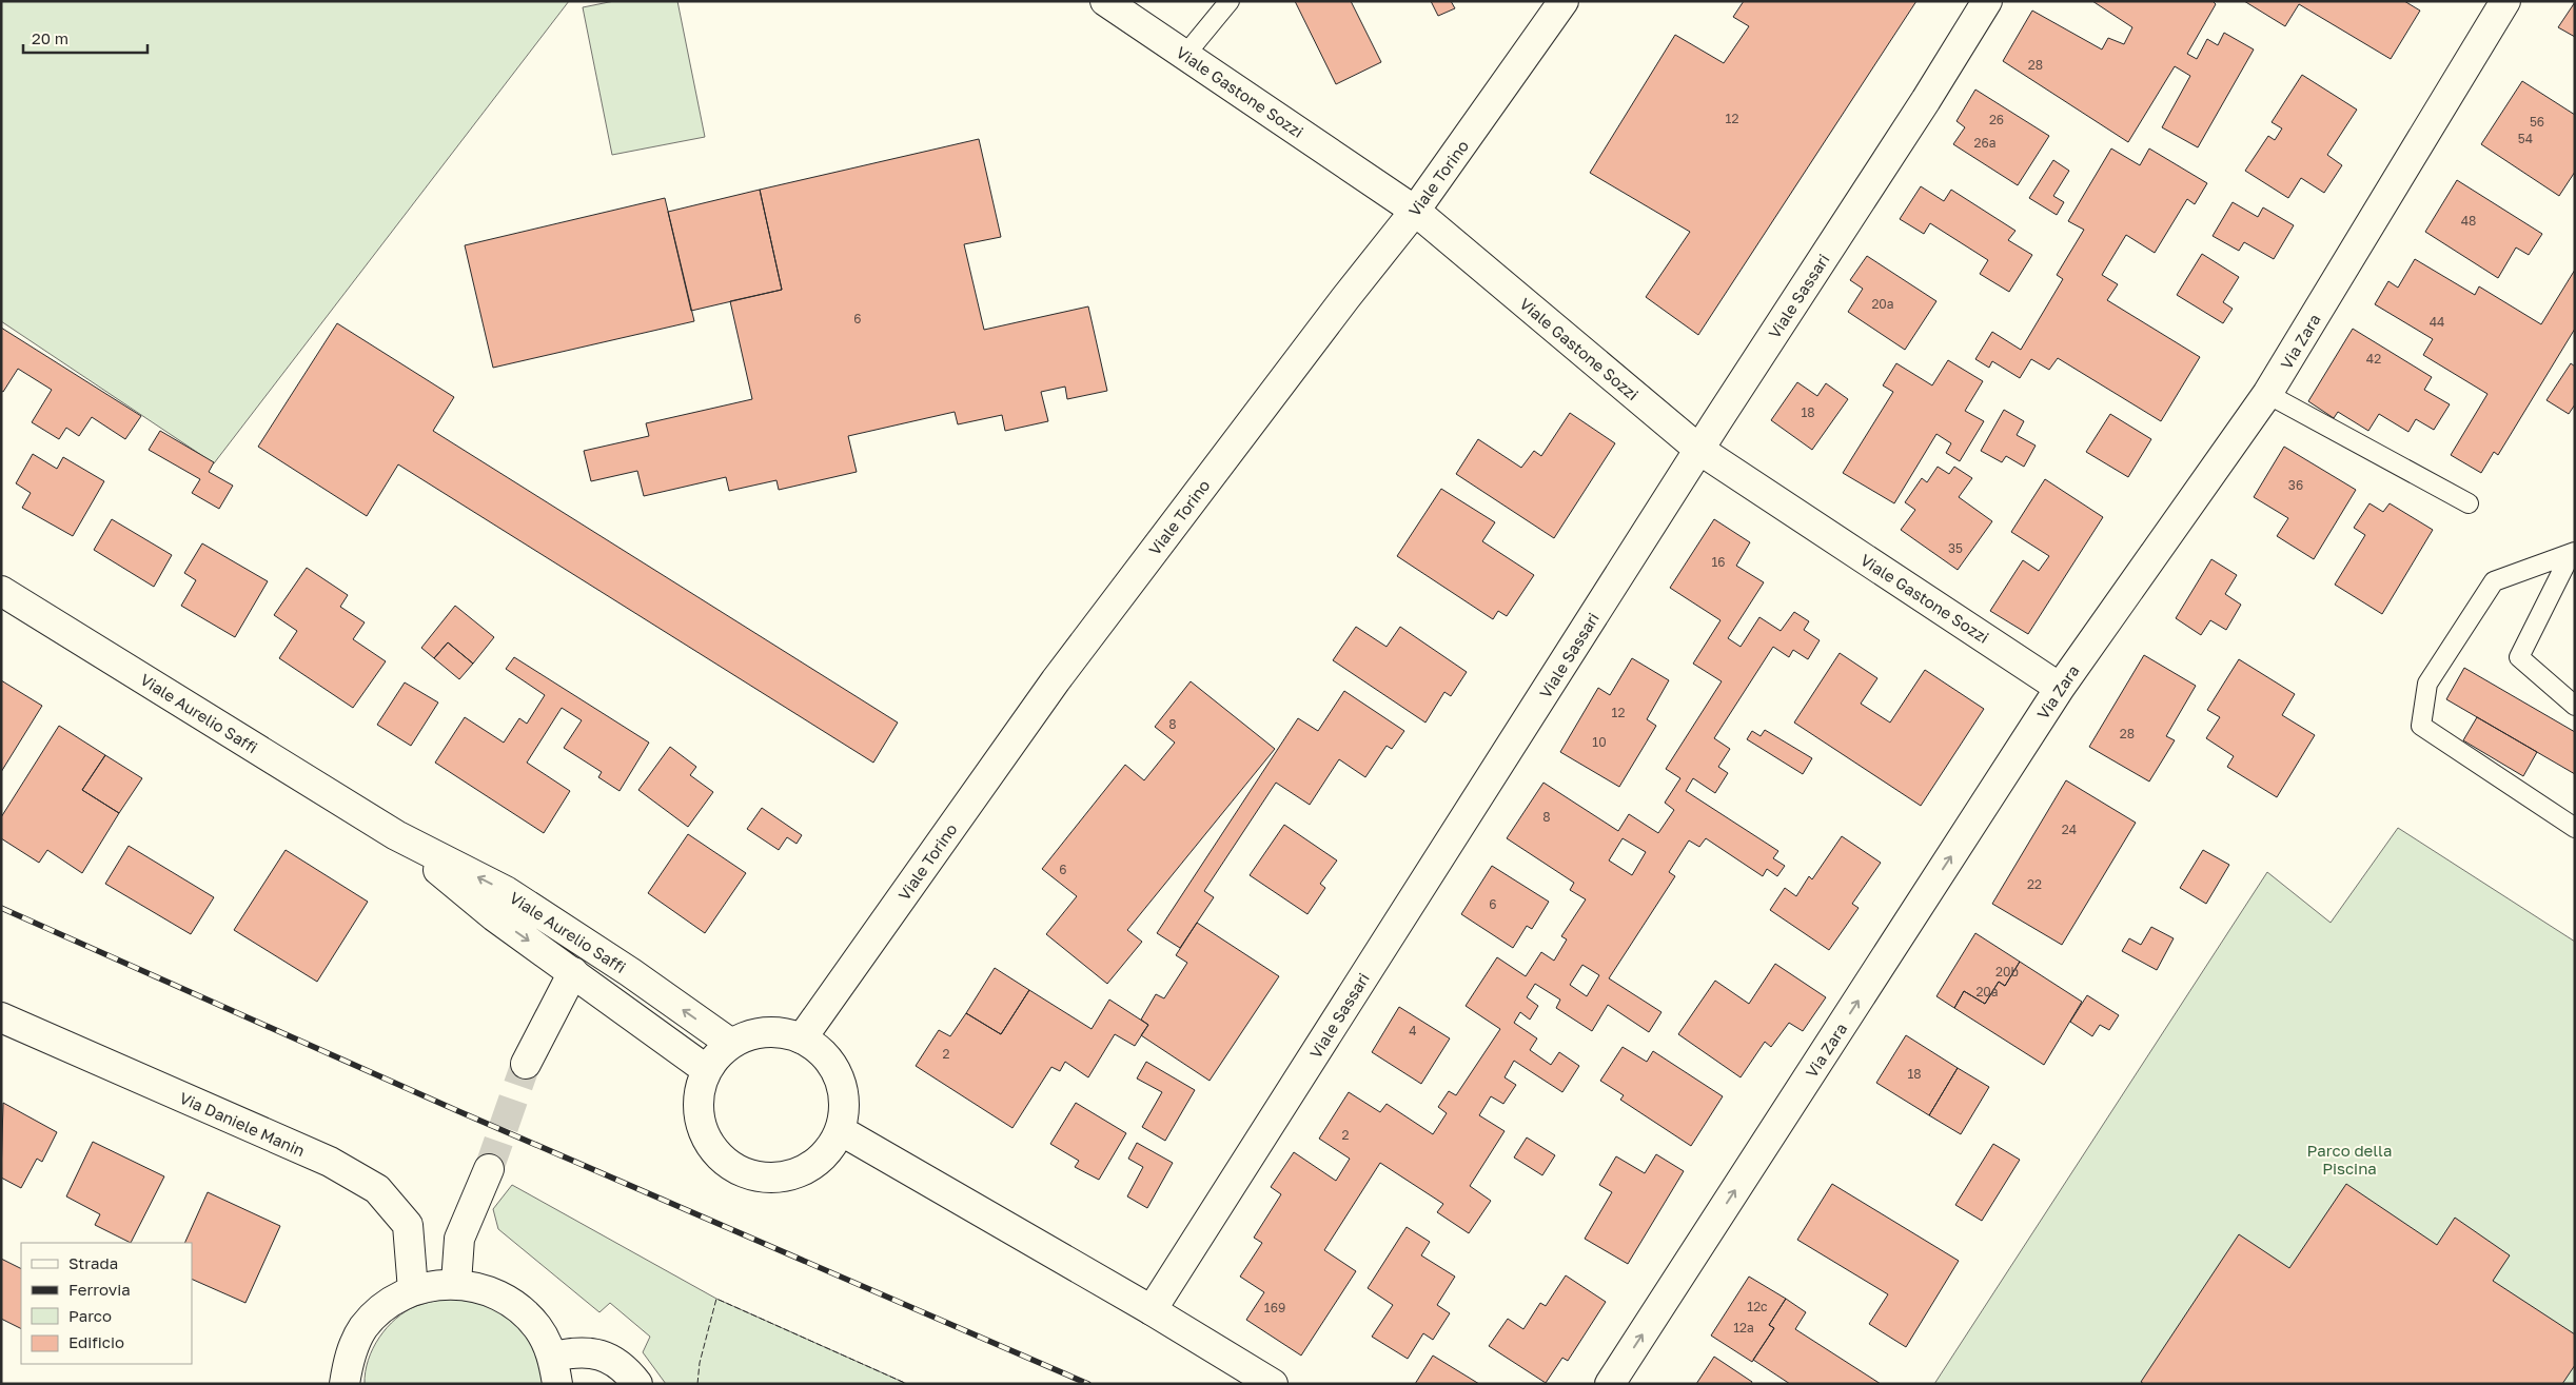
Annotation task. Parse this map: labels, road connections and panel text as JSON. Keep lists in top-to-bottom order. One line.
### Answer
{"streets":{"street":["Viale Gastone Sozzi","Viale Torino","Viale Sassari","Via Zara","Viale Aurelio Saffi","Via Daniele Manin"]},"crossings":[["Viale Gastone Sozzi","Viale Torino"],["Viale Gastone Sozzi","Viale Sassari"],["Viale Gastone Sozzi","Via Zara"],["Viale Torino","Viale Aurelio Saffi"]],"one_way":["Via Zara"],"parks":["Parco della Piscina"],"house_numbers":["28","12","26","56","54","26a","48","20a","6","44","42","18","36","35","16","12","8","28","10","8","24","6","22","6","20b","20a","4","2","18","2","12c","169","12a"],"legend":["Strada","Ferrovia","Parco","Edificio"],"scale_bar":"20 m"}
